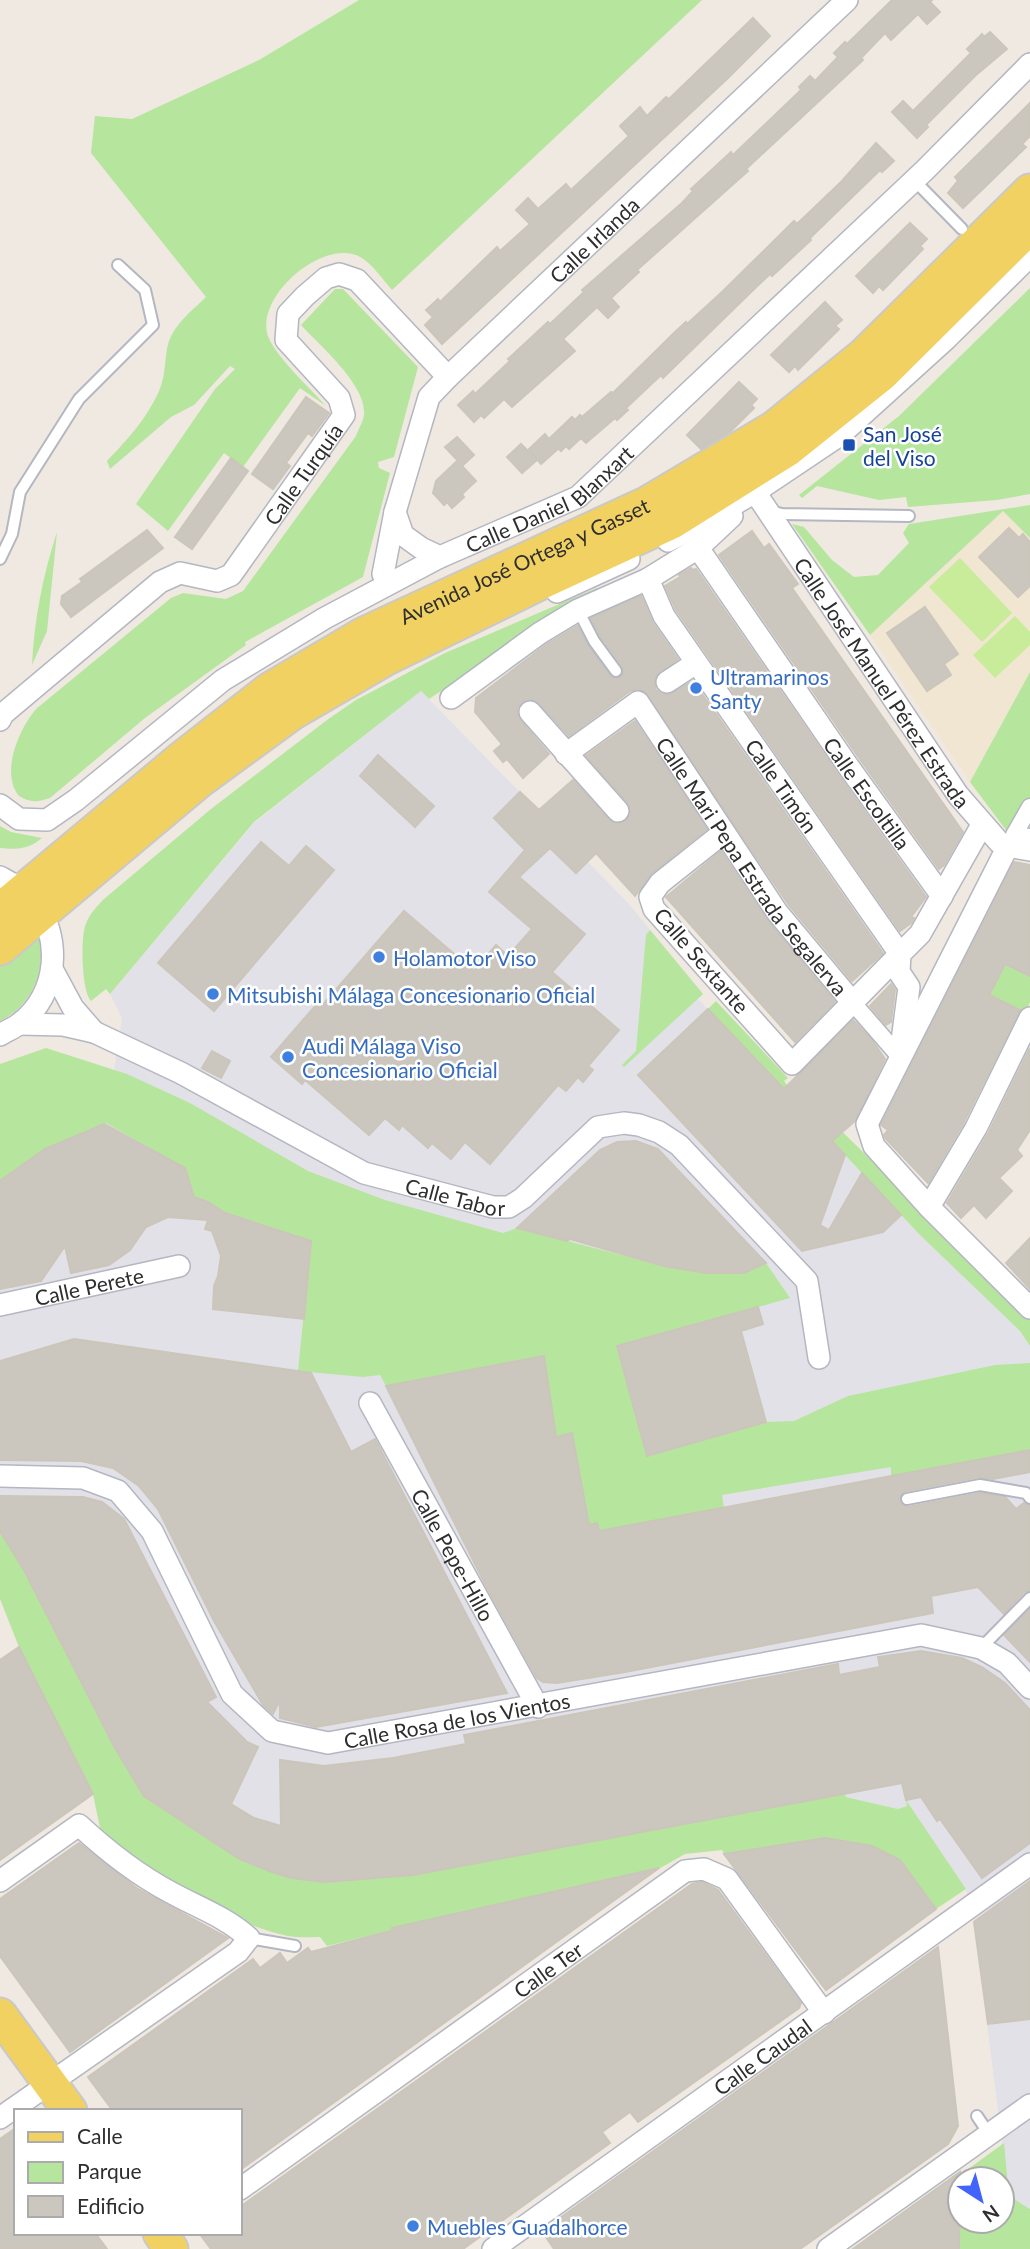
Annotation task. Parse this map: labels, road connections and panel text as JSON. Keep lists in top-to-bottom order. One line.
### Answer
{"streets":{"main road":["Avenida José Ortega y Gasset"],"street":["Calle Irlanda","Calle Turquía","Calle Daniel Blanxart","Calle José Manuel Pérez Estrada","Calle Timón","Calle Escoltilla","Calle Mari Pepa Estrada Segalerva","Calle Sextante","Calle Tabor","Calle Perete","Calle Pepe-Hillo","Calle Rosa de los Vientos","Calle Ter","Calle Caudal"]},"crossings":[["Calle Irlanda","Calle Turquía"],["Avenida José Ortega y Gasset","Calle José Manuel Pérez Estrada"],["Calle Mari Pepa Estrada Segalerva","Calle Sextante"],["Calle Pepe-Hillo","Calle Rosa de los Vientos"],["Calle Ter","Calle Caudal"]],"places":{"transit":["San José del Viso"],"other":["Ultramarinos Santy","Holamotor Viso","Mitsubishi Málaga Concesionario Oficial","Audi Málaga Viso Concesionario Oficial","Muebles Guadalhorce"]},"legend":["Calle","Parque","Edificio"],"north":"bottom right"}
